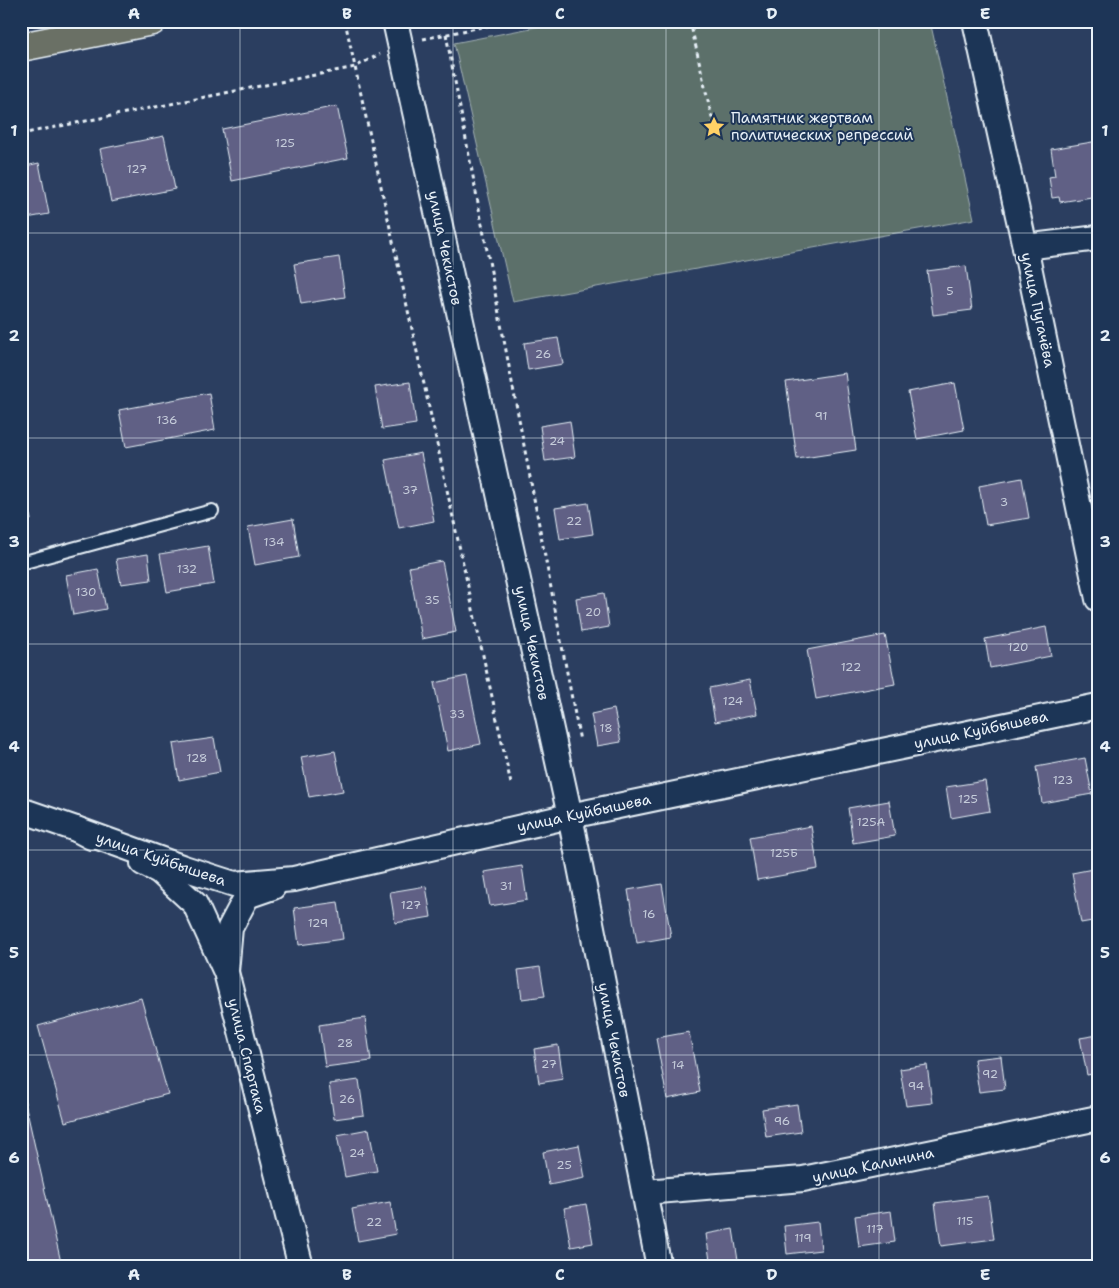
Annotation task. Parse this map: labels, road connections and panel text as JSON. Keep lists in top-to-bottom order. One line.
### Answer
{"streets":{"street":["улица Чекистов","улица Пугачёва","улица Куйбышева","улица Спартака","улица Калинина"]},"crossings":[["улица Чекистов","улица Куйбышева"],["улица Чекистов","улица Калинина"],["улица Куйбышева","улица Спартака"]],"places":{"place":["Памятник жертвам политических репрессий"]},"house_numbers":["125","127","5","26","91","136","24","37","3","22","134","132","130","35","20","120","122","124","33","18","128","123","125","125А","125Б","31","127","16","129","28","27","14","92","94","26","96","24","25","115","22","117","119"],"grid":{"columns":["A","B","C","D","E"],"rows":["1","2","3","4","5","6"]}}
